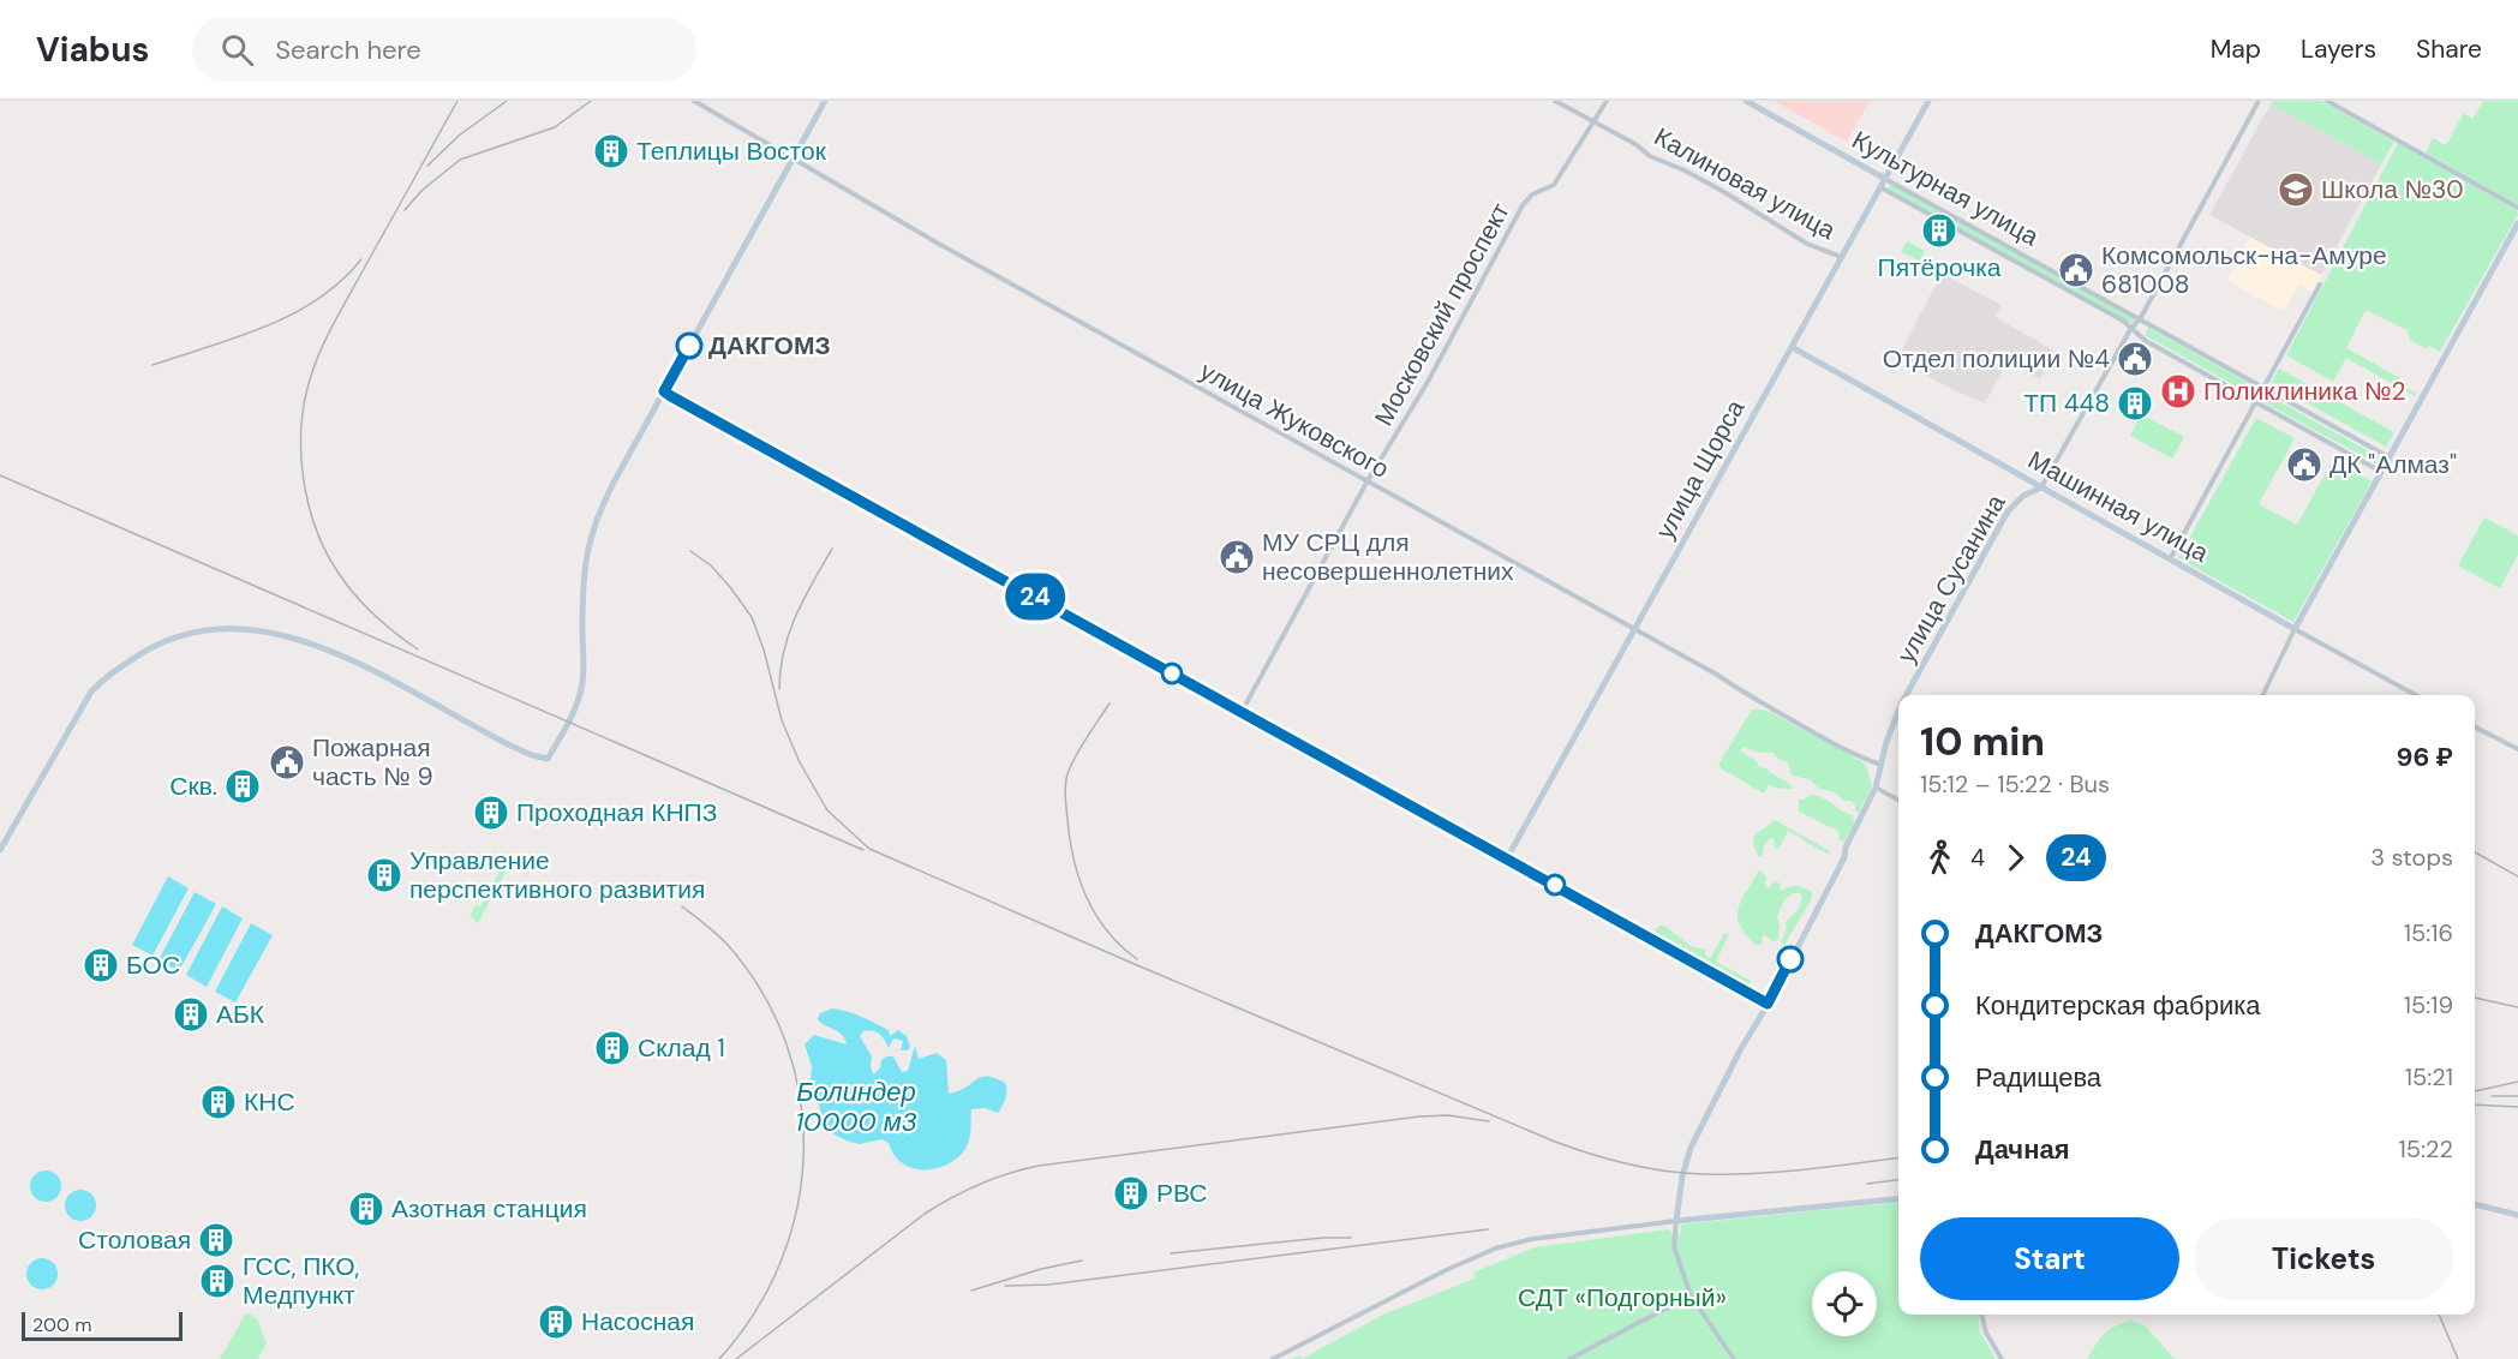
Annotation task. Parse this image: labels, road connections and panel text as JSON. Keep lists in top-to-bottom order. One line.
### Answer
{"streets":{"street":["Калиновая улица","Культурная улица","Московский проспект","улица Жуковского","улица Щорса","Машинная улица","улица Сусанина"]},"crossings":[["Калиновая улица","Московский проспект"],["Калиновая улица","улица Щорса"],["Культурная улица","улица Щорса"],["Культурная улица","улица Сусанина"],["Московский проспект","улица Жуковского"],["улица Жуковского","улица Щорса"],["улица Жуковского","улица Сусанина"],["улица Щорса","Машинная улица"],["Машинная улица","улица Сусанина"]],"water":["Болиндер 10000 м3"],"parks":["СДТ «Подгорный»"],"places":{"building":["Теплицы Восток","Пятёрочка","ТП 448","Скв.","Проходная КНПЗ","Управление перспективного развития","БОС","АБК","Склад 1","КНС","РВС","Азотная станция","Столовая","ГСС, ПКО, Медпункт","Насосная"],"school or university":["Школа №30"],"public building":["Комсомольск-на-Амуре 681008","Отдел полиции №4","ДК \"Алмаз\"","МУ СРЦ для несовершеннолетних","Пожарная часть № 9"],"other":["ДАКГОМЗ"],"hospital":["Поликлиника №2"]},"lines":["bus line 24"],"scale_bar":"200 m","page":{"header":"Viabus","search":"Search here","nav":["Map","Layers","Share"],"on_map":"24","heading":["10 min","15:12 – 15:22 · Bus","96 ₽"],"legs":["4","24","3 stops"],"list":[{"name":"ДАКГОМЗ","value":"15:16"},{"name":"Кондитерская фабрика","value":"15:19"},{"name":"Радищева","value":"15:21"},{"name":"Дачная","value":"15:22"}],"buttons":["Start","Tickets"],"scale":"200 m"}}
